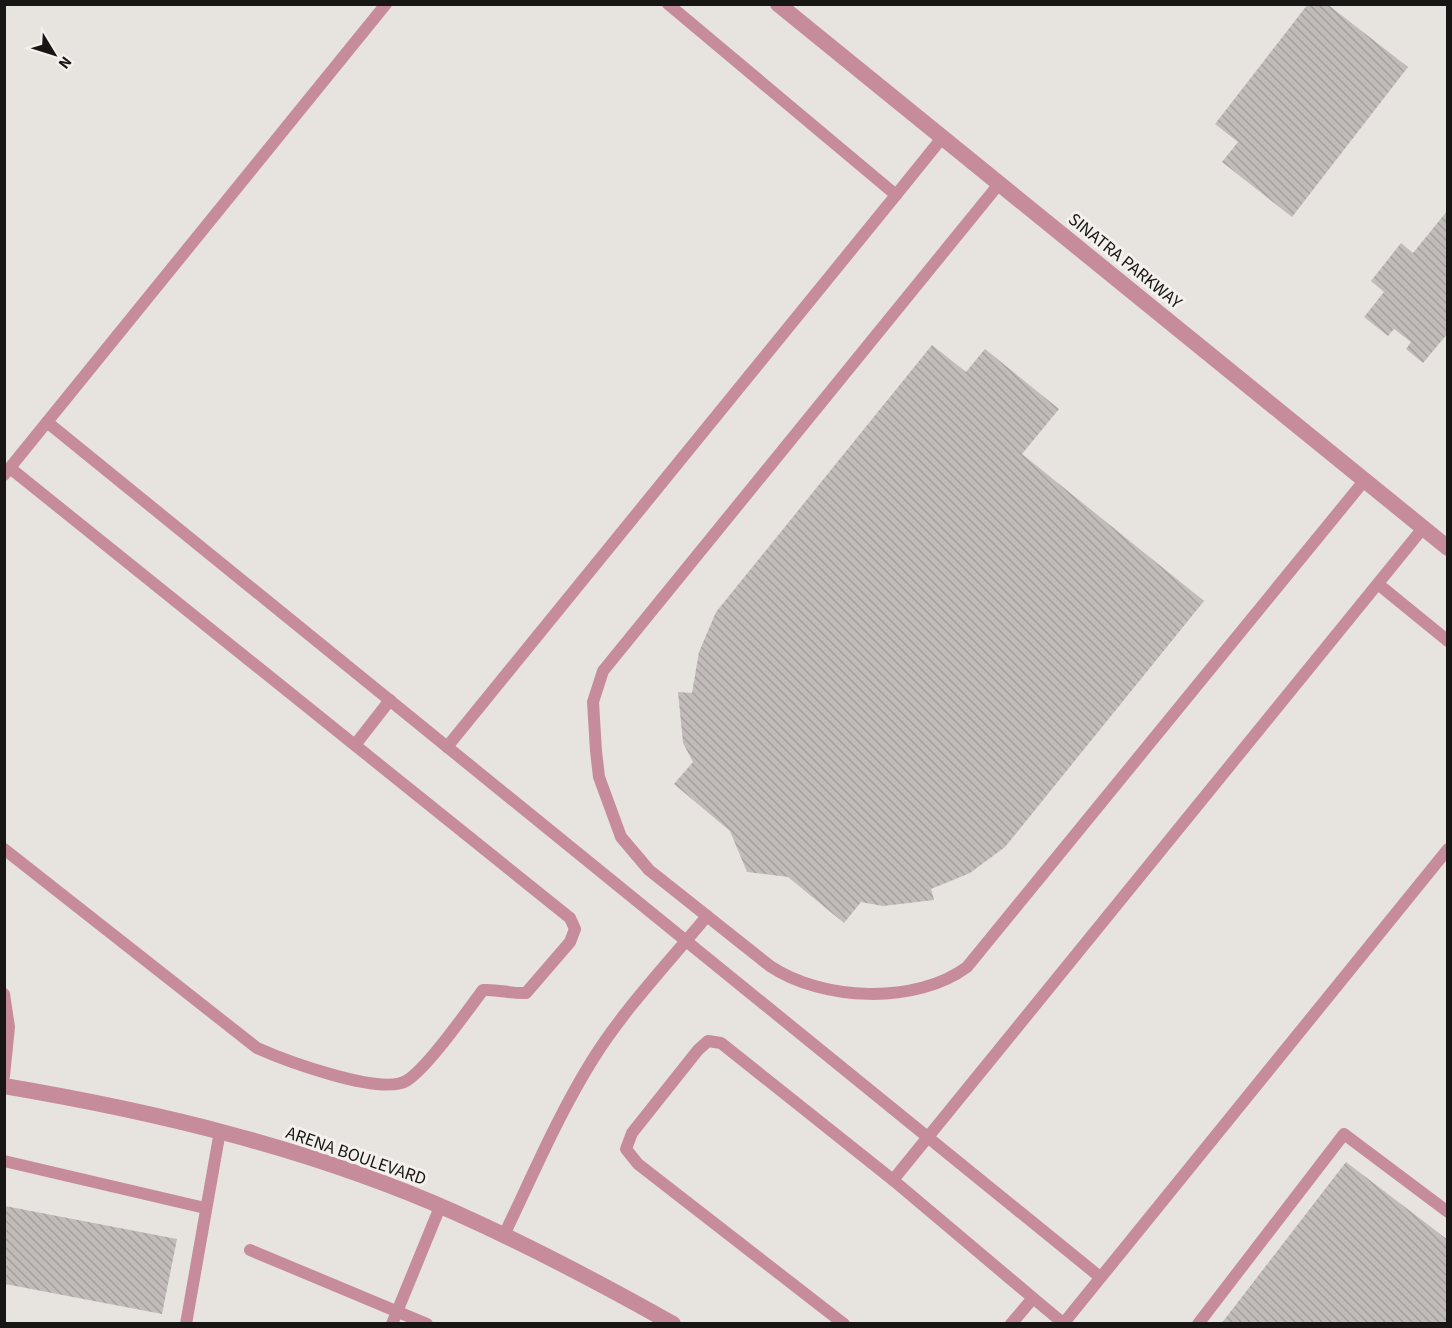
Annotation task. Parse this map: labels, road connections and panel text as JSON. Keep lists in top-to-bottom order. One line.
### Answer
{"streets":{"street":["SINATRA PARKWAY","ARENA BOULEVARD"]},"north":"bottom right"}
